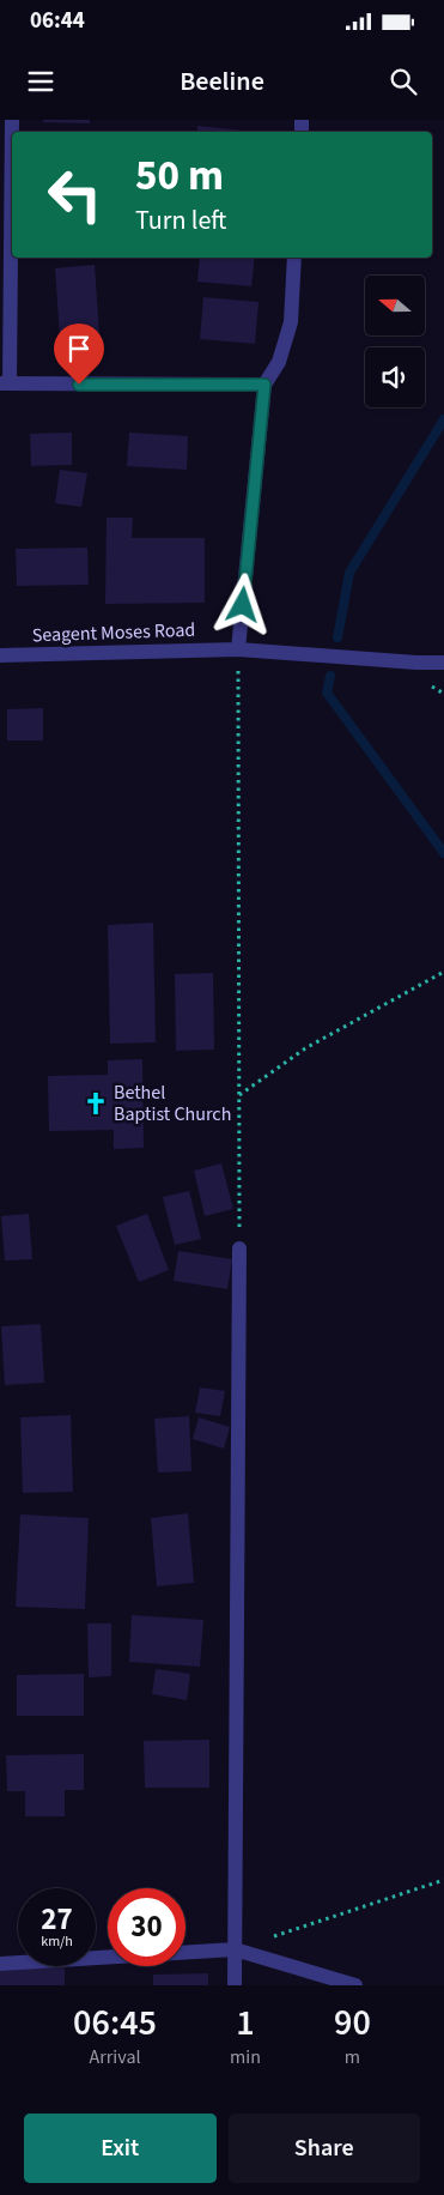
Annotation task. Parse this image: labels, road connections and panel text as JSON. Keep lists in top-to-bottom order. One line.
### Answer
{"streets":{"street":["Seagent Moses Road"]},"places":{"church":["Bethel Baptist Church"]},"north":"left","page":{"status":"06:44","header":"Beeline","turn":["50 m","Turn left"],"speed":"27 km/h","limit":"30","eta":["06:45","Arrival","1","min","90","m"],"buttons":["Exit","Share"]}}
